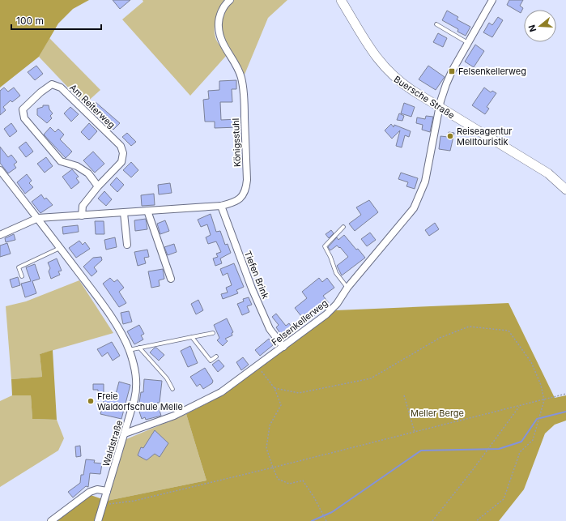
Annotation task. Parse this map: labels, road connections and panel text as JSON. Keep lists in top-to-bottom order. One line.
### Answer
{"streets":{"main road":["Buersche Straße"],"street":["Am Reiterweg","Königsstuhl","Tiefen Brink","Felsenkellerweg","Waldstraße"]},"crossings":[["Buersche Straße","Felsenkellerweg"],["Am Reiterweg","Königsstuhl"],["Königsstuhl","Tiefen Brink"],["Königsstuhl","Waldstraße"],["Tiefen Brink","Felsenkellerweg"],["Felsenkellerweg","Waldstraße"]],"parks":["Meller Berge"],"places":{"transit":["Felsenkellerweg"],"other":["Reiseagentur Melltouristik","Freie Waldorfschule Melle"]},"scale_bar":"100 m","north":"left"}
